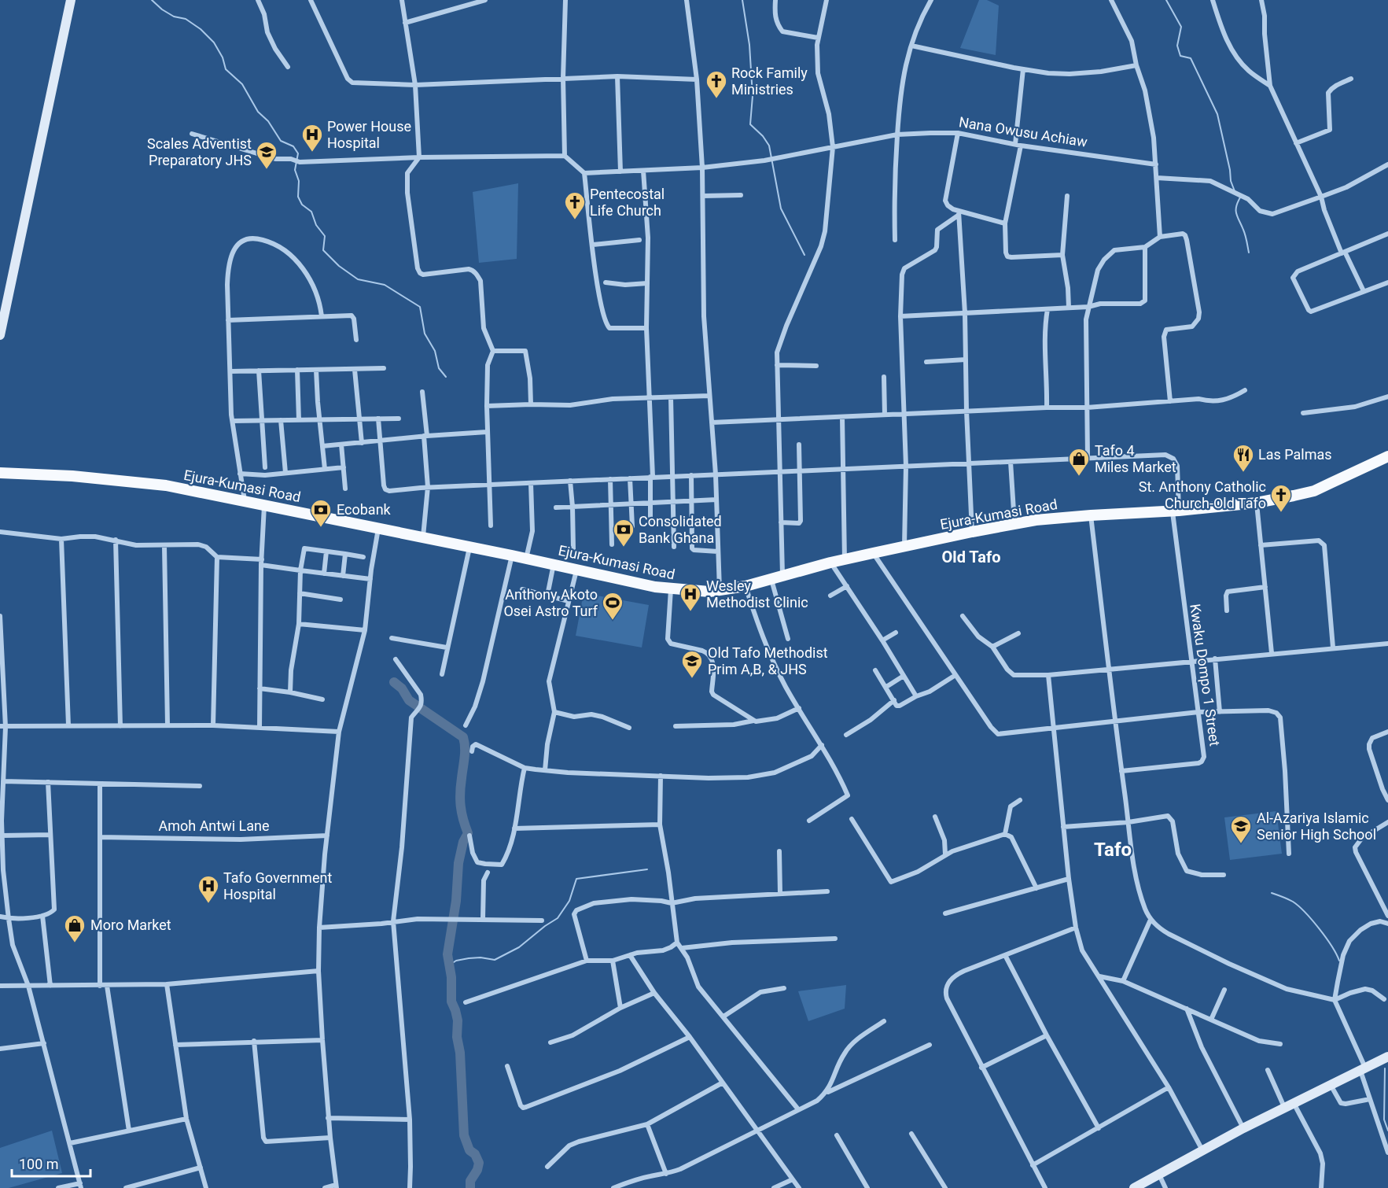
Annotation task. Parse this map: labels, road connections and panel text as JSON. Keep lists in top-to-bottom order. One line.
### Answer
{"streets":{"main road":["Ejura-Kumasi Road"],"street":["Nana Owusu Achiaw","Kwaku Dompo 1 Street","Amoh Antwi Lane"]},"crossings":[["Ejura-Kumasi Road","Kwaku Dompo 1 Street"]],"districts":["Old Tafo","Tafo"],"places":{"church":["Rock Family Ministries","Pentecostal Life Church","St. Anthony Catholic Church-Old Tafo"],"hospital":["Power House Hospital","Wesley Methodist Clinic","Tafo Government Hospital"],"school or university":["Scales Adventist Preparatory JHS","Old Tafo Methodist Prim A,B, & JHS","Al-Azariya Islamic Senior High School"],"restaurant":["Las Palmas"],"shop":["Tafo 4 Miles Market","Moro Market"],"bank":["Ecobank","Consolidated Bank Ghana"],"sports":["Anthony Akoto Osei Astro Turf"]},"scale_bar":"100 m"}
